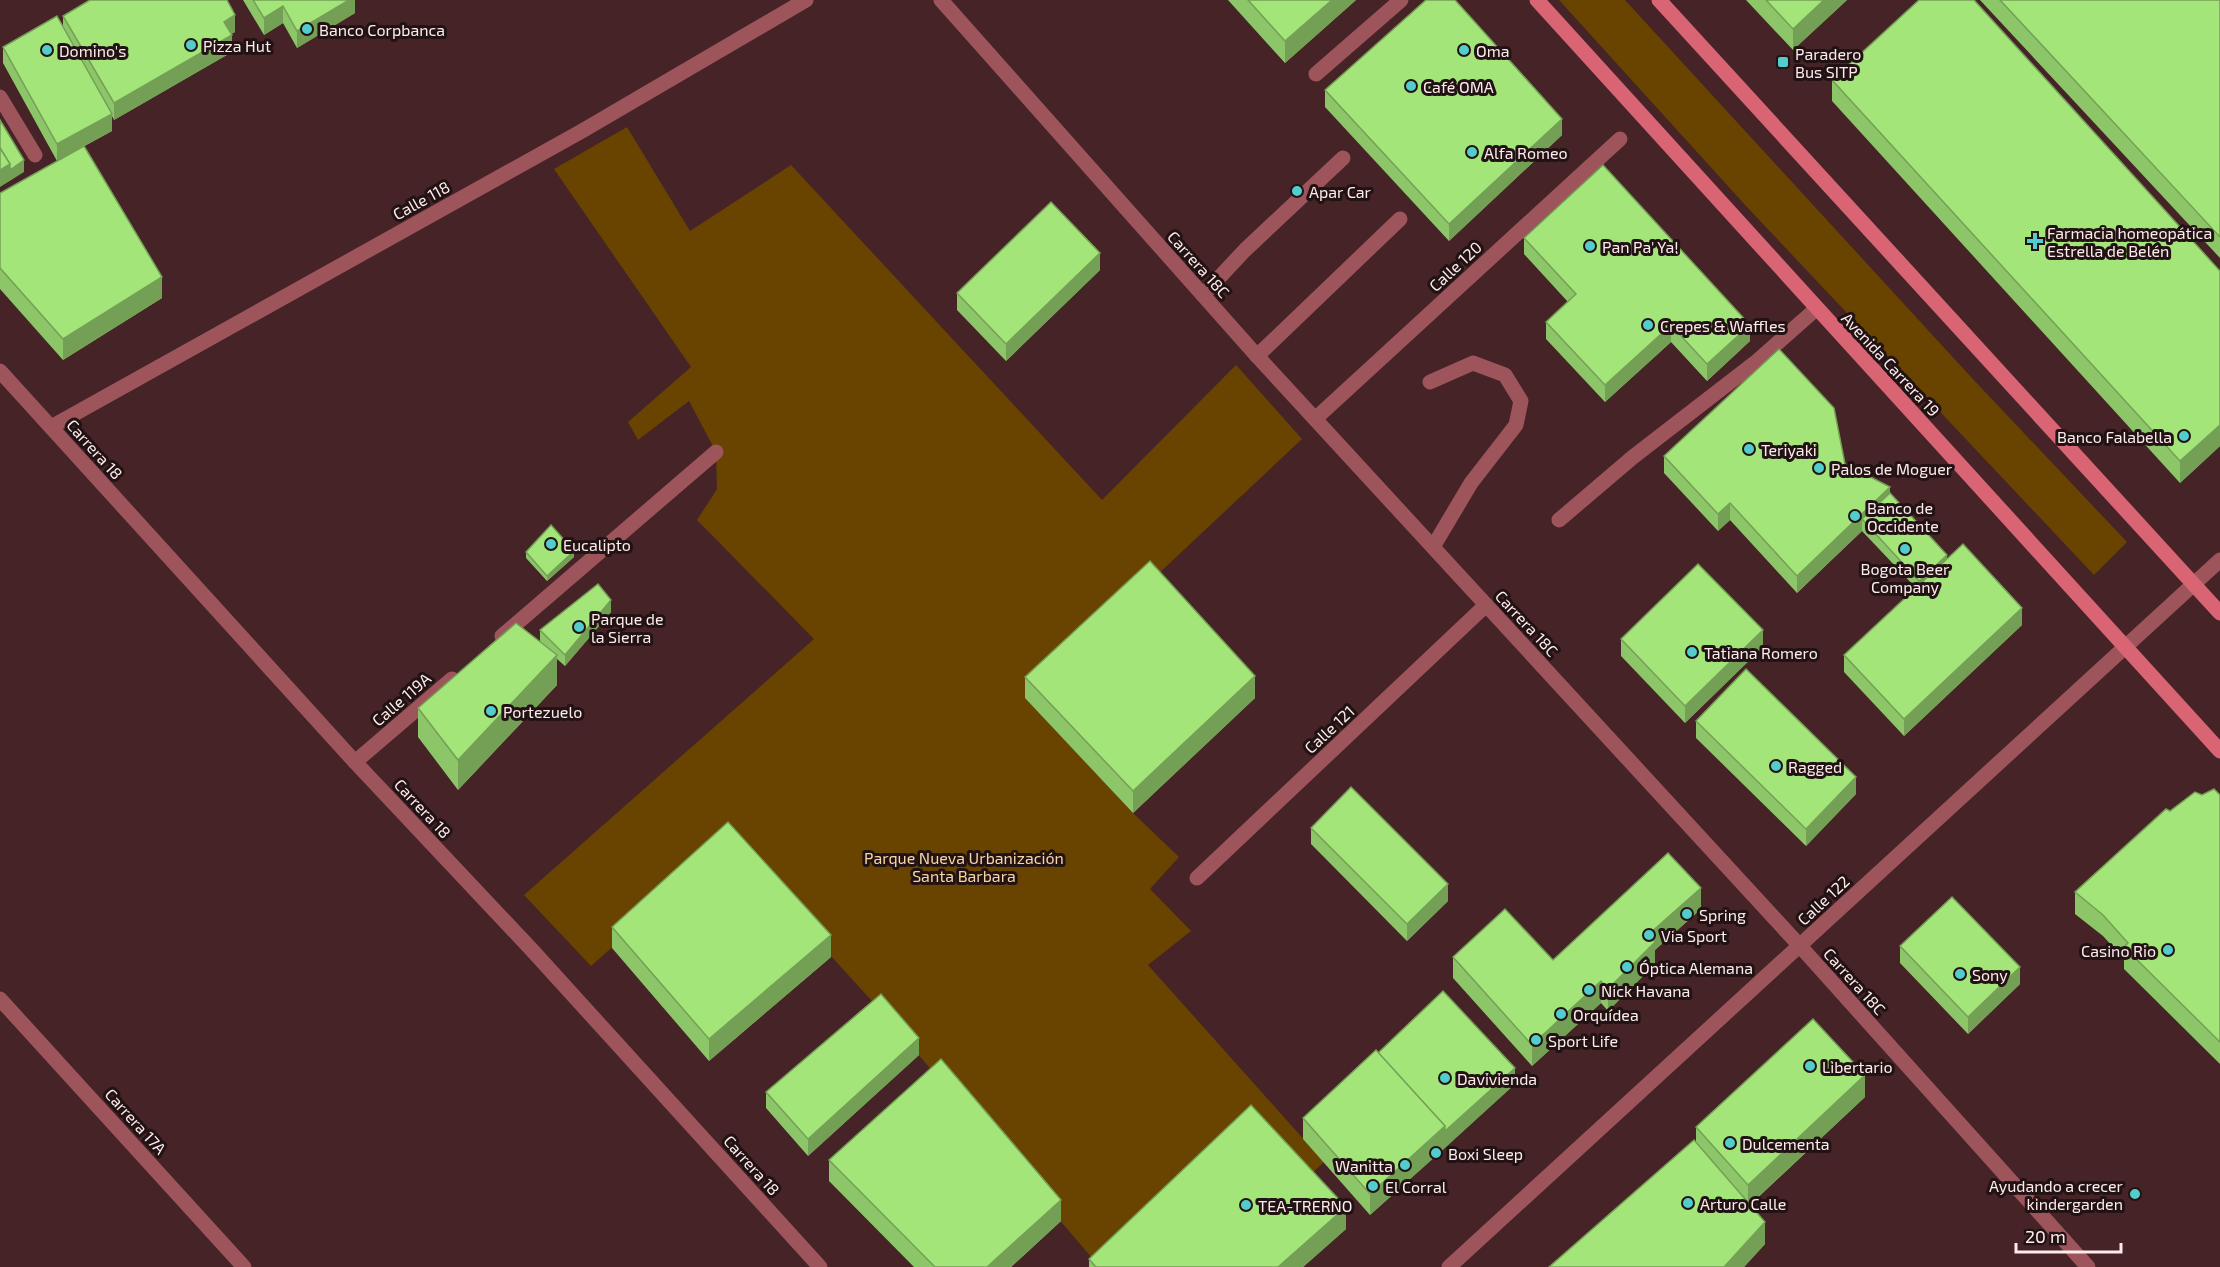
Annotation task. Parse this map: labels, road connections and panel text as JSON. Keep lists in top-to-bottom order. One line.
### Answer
{"streets":{"main road":["Avenida Carrera 19"],"street":["Calle 118","Carrera 18C","Calle 120","Carrera 18","Calle 119A","Calle 121","Calle 122","Carrera 17A"]},"crossings":[["Calle 118","Carrera 18"],["Carrera 18C","Calle 120"],["Carrera 18C","Calle 121"],["Carrera 18C","Calle 122"],["Avenida Carrera 19","Calle 122"],["Carrera 18","Calle 119A"]],"parks":["Parque Nueva Urbanización Santa Barbara"],"places":{"other":["Banco Corpbanca","Pizza Hut","Domino's","Oma","Café OMA","Alfa Romeo","Apar Car","Pan Pa' Ya!","Crepes & Waffles","Banco Falabella","Teriyaki","Palos de Moguer","Banco de Occidente","Eucalipto","Bogota Beer Company","Parque de la Sierra","Tatiana Romero","Portezuelo","Ragged","Spring","Via Sport","Casino Rio","Óptica Alemana","Sony","Nick Havana","Orquídea","Sport Life","Libertario","Davivienda","Dulcementa","Boxi Sleep","Wanitta","El Corral","Ayudando a crecer kindergarden","Arturo Calle","TEA-TRERNO"],"transit":["Paradero Bus SITP"],"health":["Farmacia homeopática Estrella de Belén"]},"scale_bar":"20 m"}
